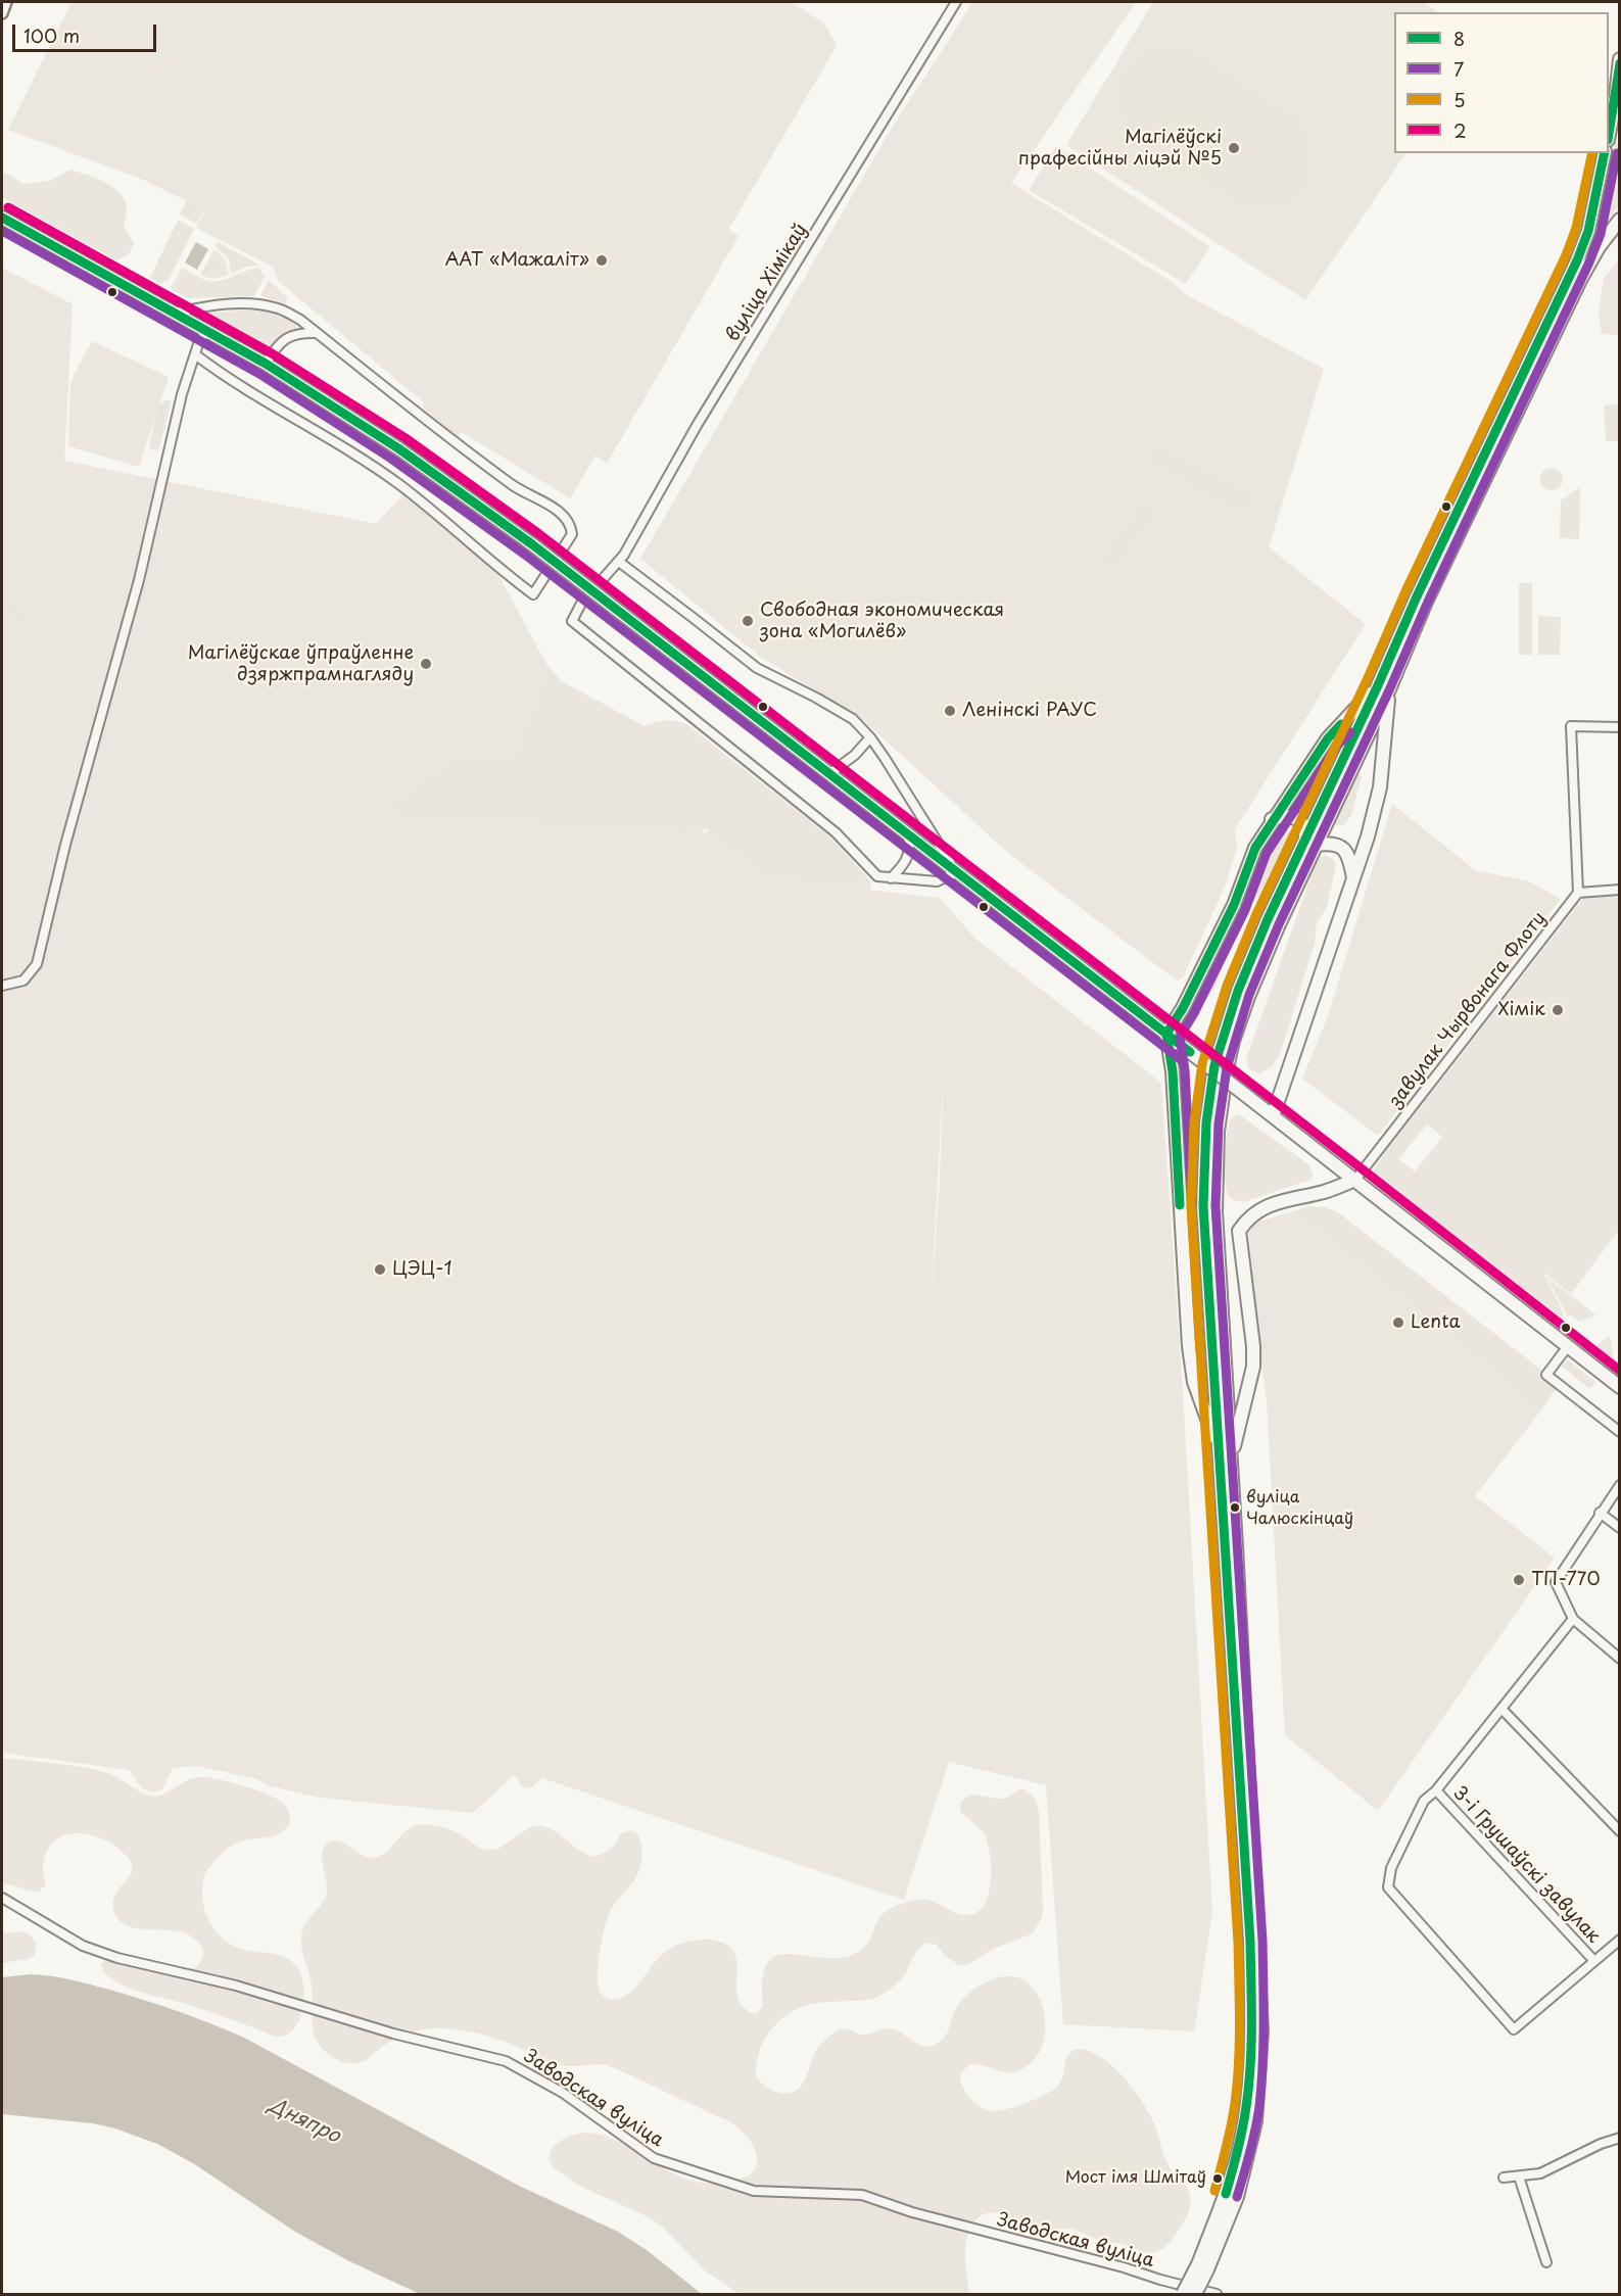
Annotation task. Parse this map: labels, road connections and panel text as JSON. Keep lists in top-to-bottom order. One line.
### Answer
{"streets":{"street":["вуліца Хімікаў","завулак Чырвонага Флоту","3-і Грушаўскі завулак","Заводская вуліца"]},"water":["Дняпро"],"places":["Магілёўскі прафесійны ліцэй №5","ААТ «Мажаліт»","Свободная экономическая зона «Могилёв»","Магілёўскае ўпраўленне дзяржпрамнагляду","Ленінскі РАУС","Хімік","ЦЭЦ-1","Lenta","вуліца Чалюскінцаў","ТП-770","Мост імя Шмітаў"],"lines":["transit line 8","transit line 7","transit line 5","transit line 2"],"legend":["8","7","5","2"],"scale_bar":"100 m"}
